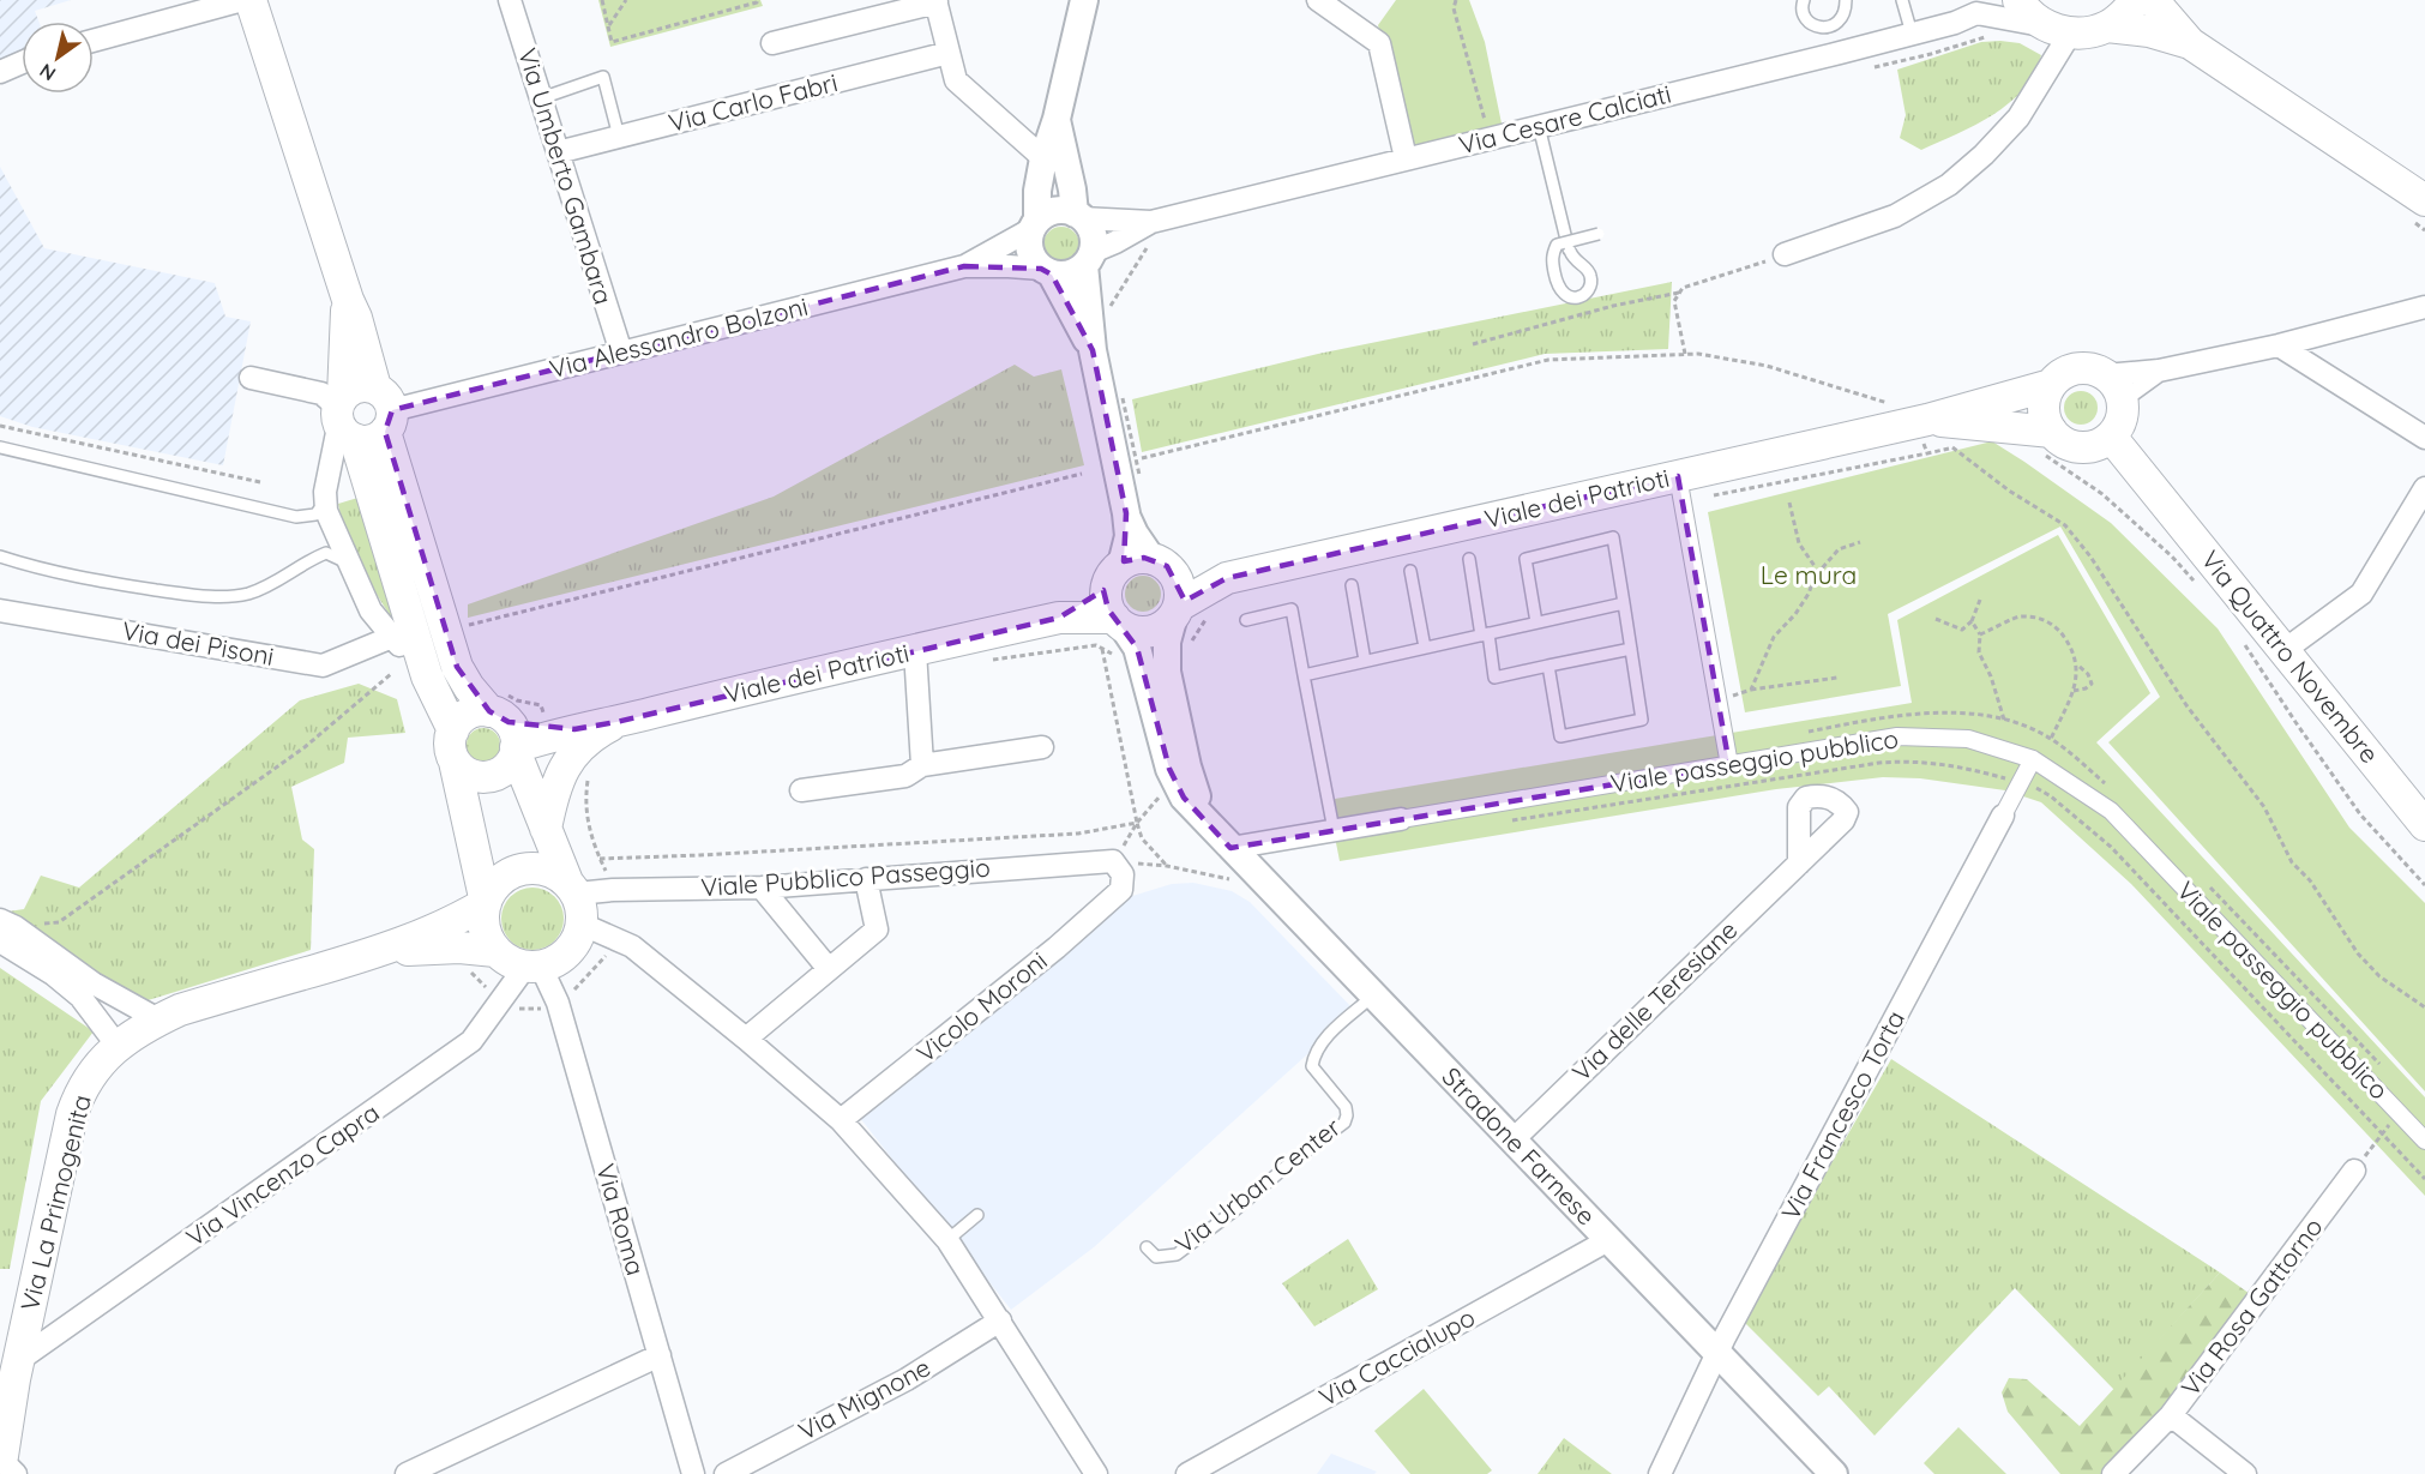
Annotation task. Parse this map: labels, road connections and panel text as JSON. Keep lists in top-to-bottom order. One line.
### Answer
{"streets":{"main road":["Viale dei Patrioti","Via Quattro Novembre","Via La Primogenita"],"street":["Via Carlo Fabri","Via Cesare Calciati","Via Umberto Gambara","Via Alessandro Bolzoni","Via dei Pisoni","Viale passeggio pubblico","Viale Pubblico Passeggio","Via delle Teresiane","Vicolo Moroni","Via Francesco Torta","Stradone Farnese","Via Vincenzo Capra","Via Roma","Via Rosa Gattorno","Via Caccialupo","Via Mignone"],"lane":["Via Urban Center"]},"crossings":[["Via Carlo Fabri","Via Umberto Gambara"],["Via Cesare Calciati","Via Alessandro Bolzoni"],["Via Umberto Gambara","Via Alessandro Bolzoni"],["Viale dei Patrioti","Via Quattro Novembre"],["Viale dei Patrioti","Stradone Farnese"],["Viale passeggio pubblico","Via Francesco Torta"],["Viale passeggio pubblico","Stradone Farnese"],["Viale Pubblico Passeggio","Vicolo Moroni"],["Viale Pubblico Passeggio","Via Vincenzo Capra"],["Viale Pubblico Passeggio","Via La Primogenita"],["Viale Pubblico Passeggio","Via Roma"],["Via delle Teresiane","Stradone Farnese"],["Via Francesco Torta","Stradone Farnese"],["Stradone Farnese","Via Urban Center"],["Stradone Farnese","Via Caccialupo"],["Via Vincenzo Capra","Via La Primogenita"],["Via Vincenzo Capra","Via Roma"],["Via La Primogenita","Via Roma"]],"parks":["Le mura"],"north":"bottom left"}
